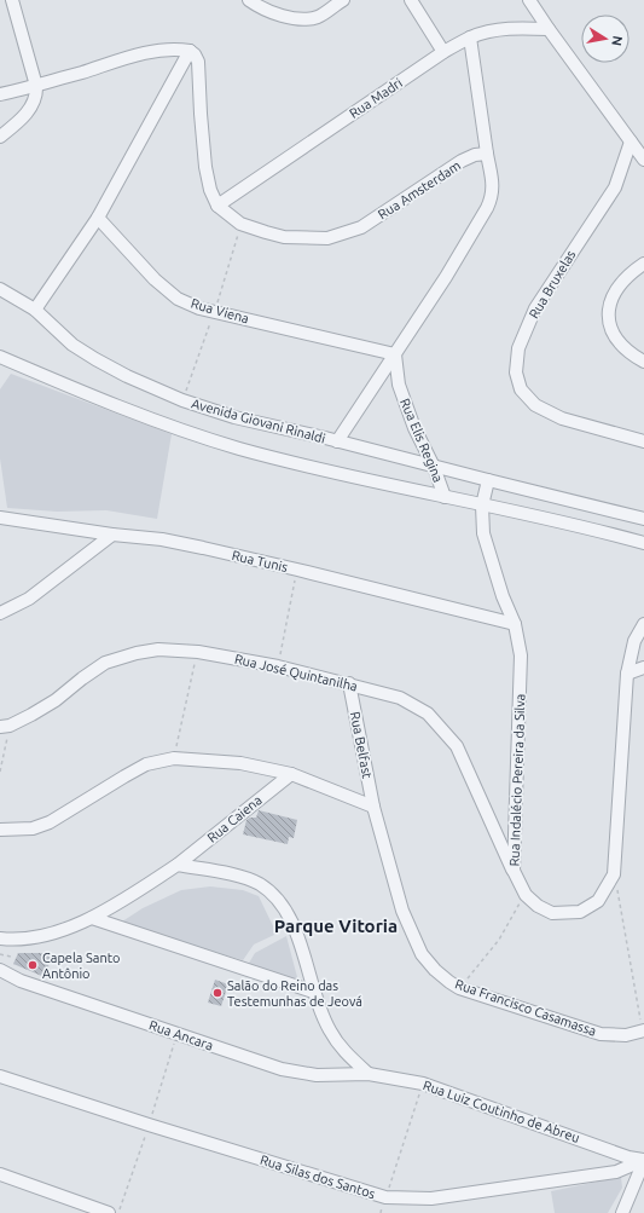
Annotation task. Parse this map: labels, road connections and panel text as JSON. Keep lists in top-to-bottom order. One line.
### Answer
{"streets":{"street":["Rua Madri","Rua Amsterdam","Rua Bruxelas","Rua Viena","Avenida Giovani Rinaldi","Rua Elis Regina","Rua Tunis","Rua José Quintanilha","Rua Belfast","Rua Indalécio Pereira da Silva","Rua Caiena","Rua Francisco Casamassa","Rua Ancara","Rua Luiz Coutinho de Abreu","Rua Silas dos Santos"]},"crossings":[["Rua Madri","Rua Amsterdam"],["Rua Viena","Rua Elis Regina"],["Avenida Giovani Rinaldi","Rua Elis Regina"],["Rua Tunis","Rua Indalécio Pereira da Silva"],["Rua José Quintanilha","Rua Belfast"],["Rua José Quintanilha","Rua Indalécio Pereira da Silva"],["Rua Belfast","Rua Francisco Casamassa"],["Rua Ancara","Rua Luiz Coutinho de Abreu"],["Rua Luiz Coutinho de Abreu","Rua Silas dos Santos"]],"districts":["Parque Vitoria"],"places":["Capela Santo Antônio","Salão do Reino das Testemunhas de Jeová"],"north":"right"}
